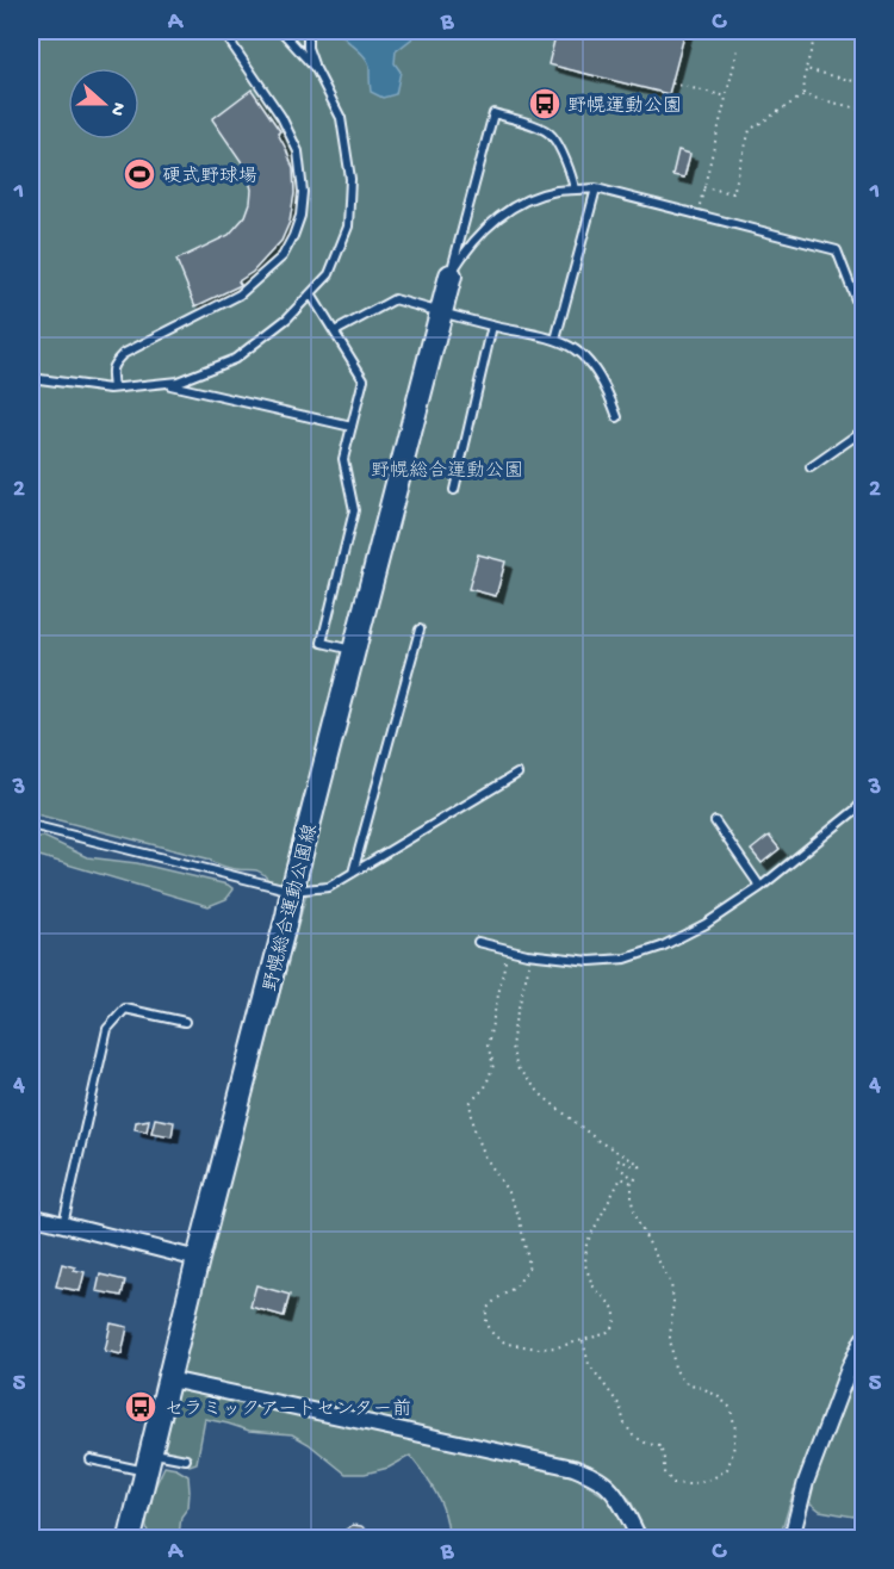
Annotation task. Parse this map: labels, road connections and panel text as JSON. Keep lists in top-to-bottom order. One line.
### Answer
{"streets":{"main road":["野幌総合運動公園線"]},"parks":["野幌総合運動公園"],"places":{"bus stop":["野幌運動公園","セラミックアートセンター前"],"sports":["硬式野球場"]},"north":"right","grid":{"columns":["A","B","C"],"rows":["1","2","3","4","5"]}}
